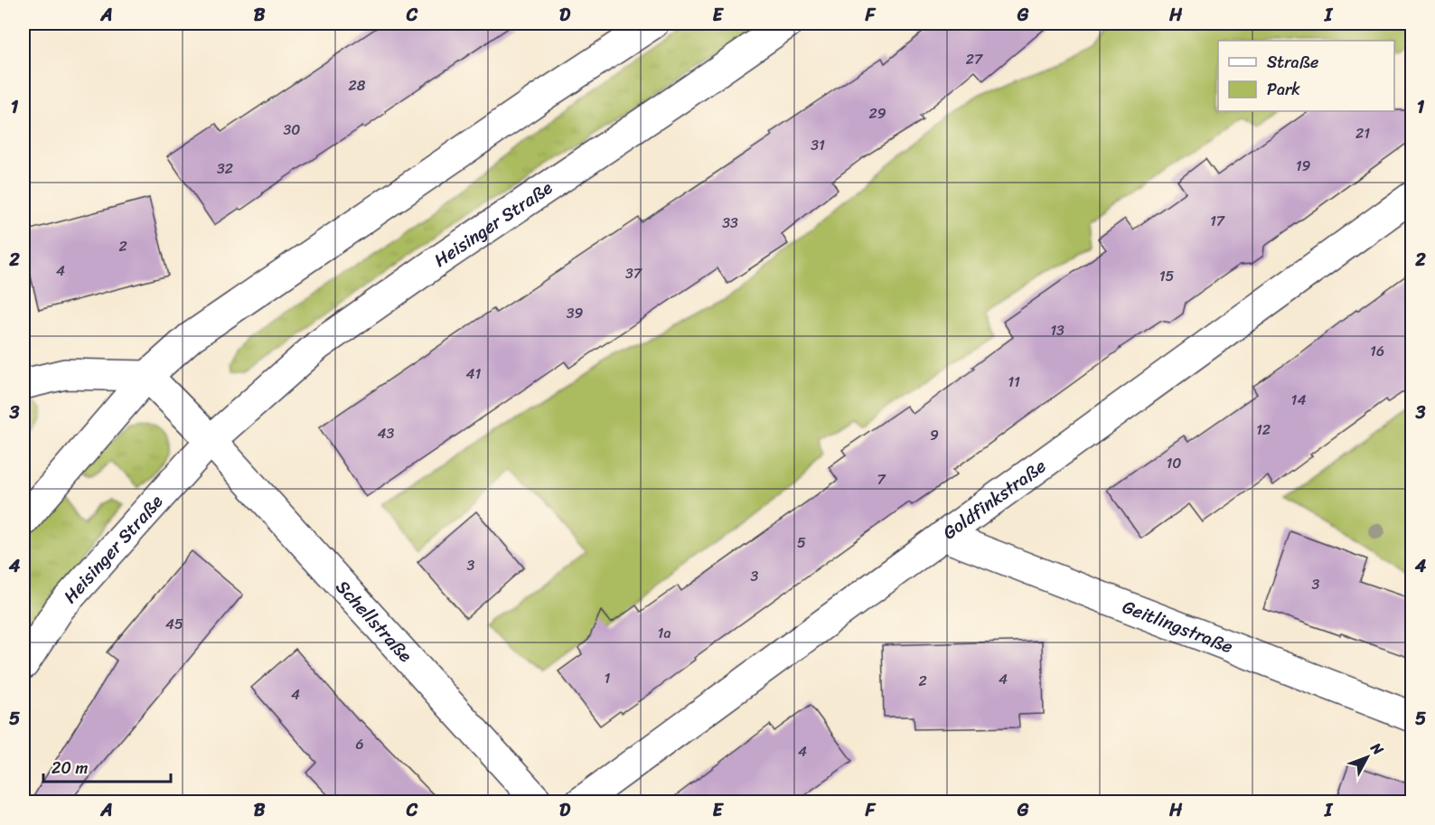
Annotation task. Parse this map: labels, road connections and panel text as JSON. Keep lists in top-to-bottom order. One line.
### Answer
{"streets":{"street":["Heisinger Straße","Goldfinkstraße","Schellstraße","Geitlingstraße"]},"crossings":[["Heisinger Straße","Schellstraße"],["Goldfinkstraße","Geitlingstraße"]],"house_numbers":["27","28","29","30","21","31","19","32","17","33","2","4","37","15","39","13","16","41","11","14","12","43","9","10","7","5","3","3","3","45","1a","1","4","2","4","6","4"],"legend":["Straße","Park"],"scale_bar":"20 m","north":"top right","grid":{"columns":["A","B","C","D","E","F","G","H","I"],"rows":["1","2","3","4","5"]}}
